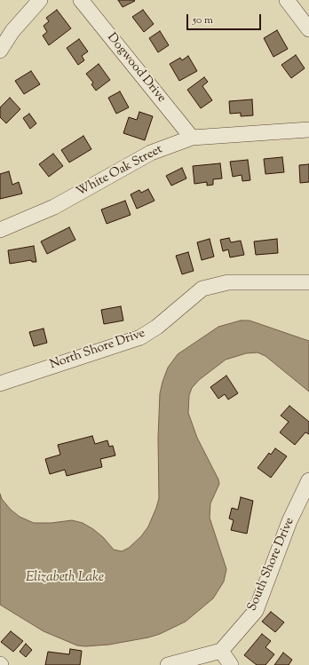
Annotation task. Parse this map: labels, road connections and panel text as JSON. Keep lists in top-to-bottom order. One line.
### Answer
{"streets":{"street":["Dogwood Drive","White Oak Street","North Shore Drive","South Shore Drive"]},"crossings":[["Dogwood Drive","White Oak Street"]],"water":["Elizabeth Lake"],"scale_bar":"50 m"}
